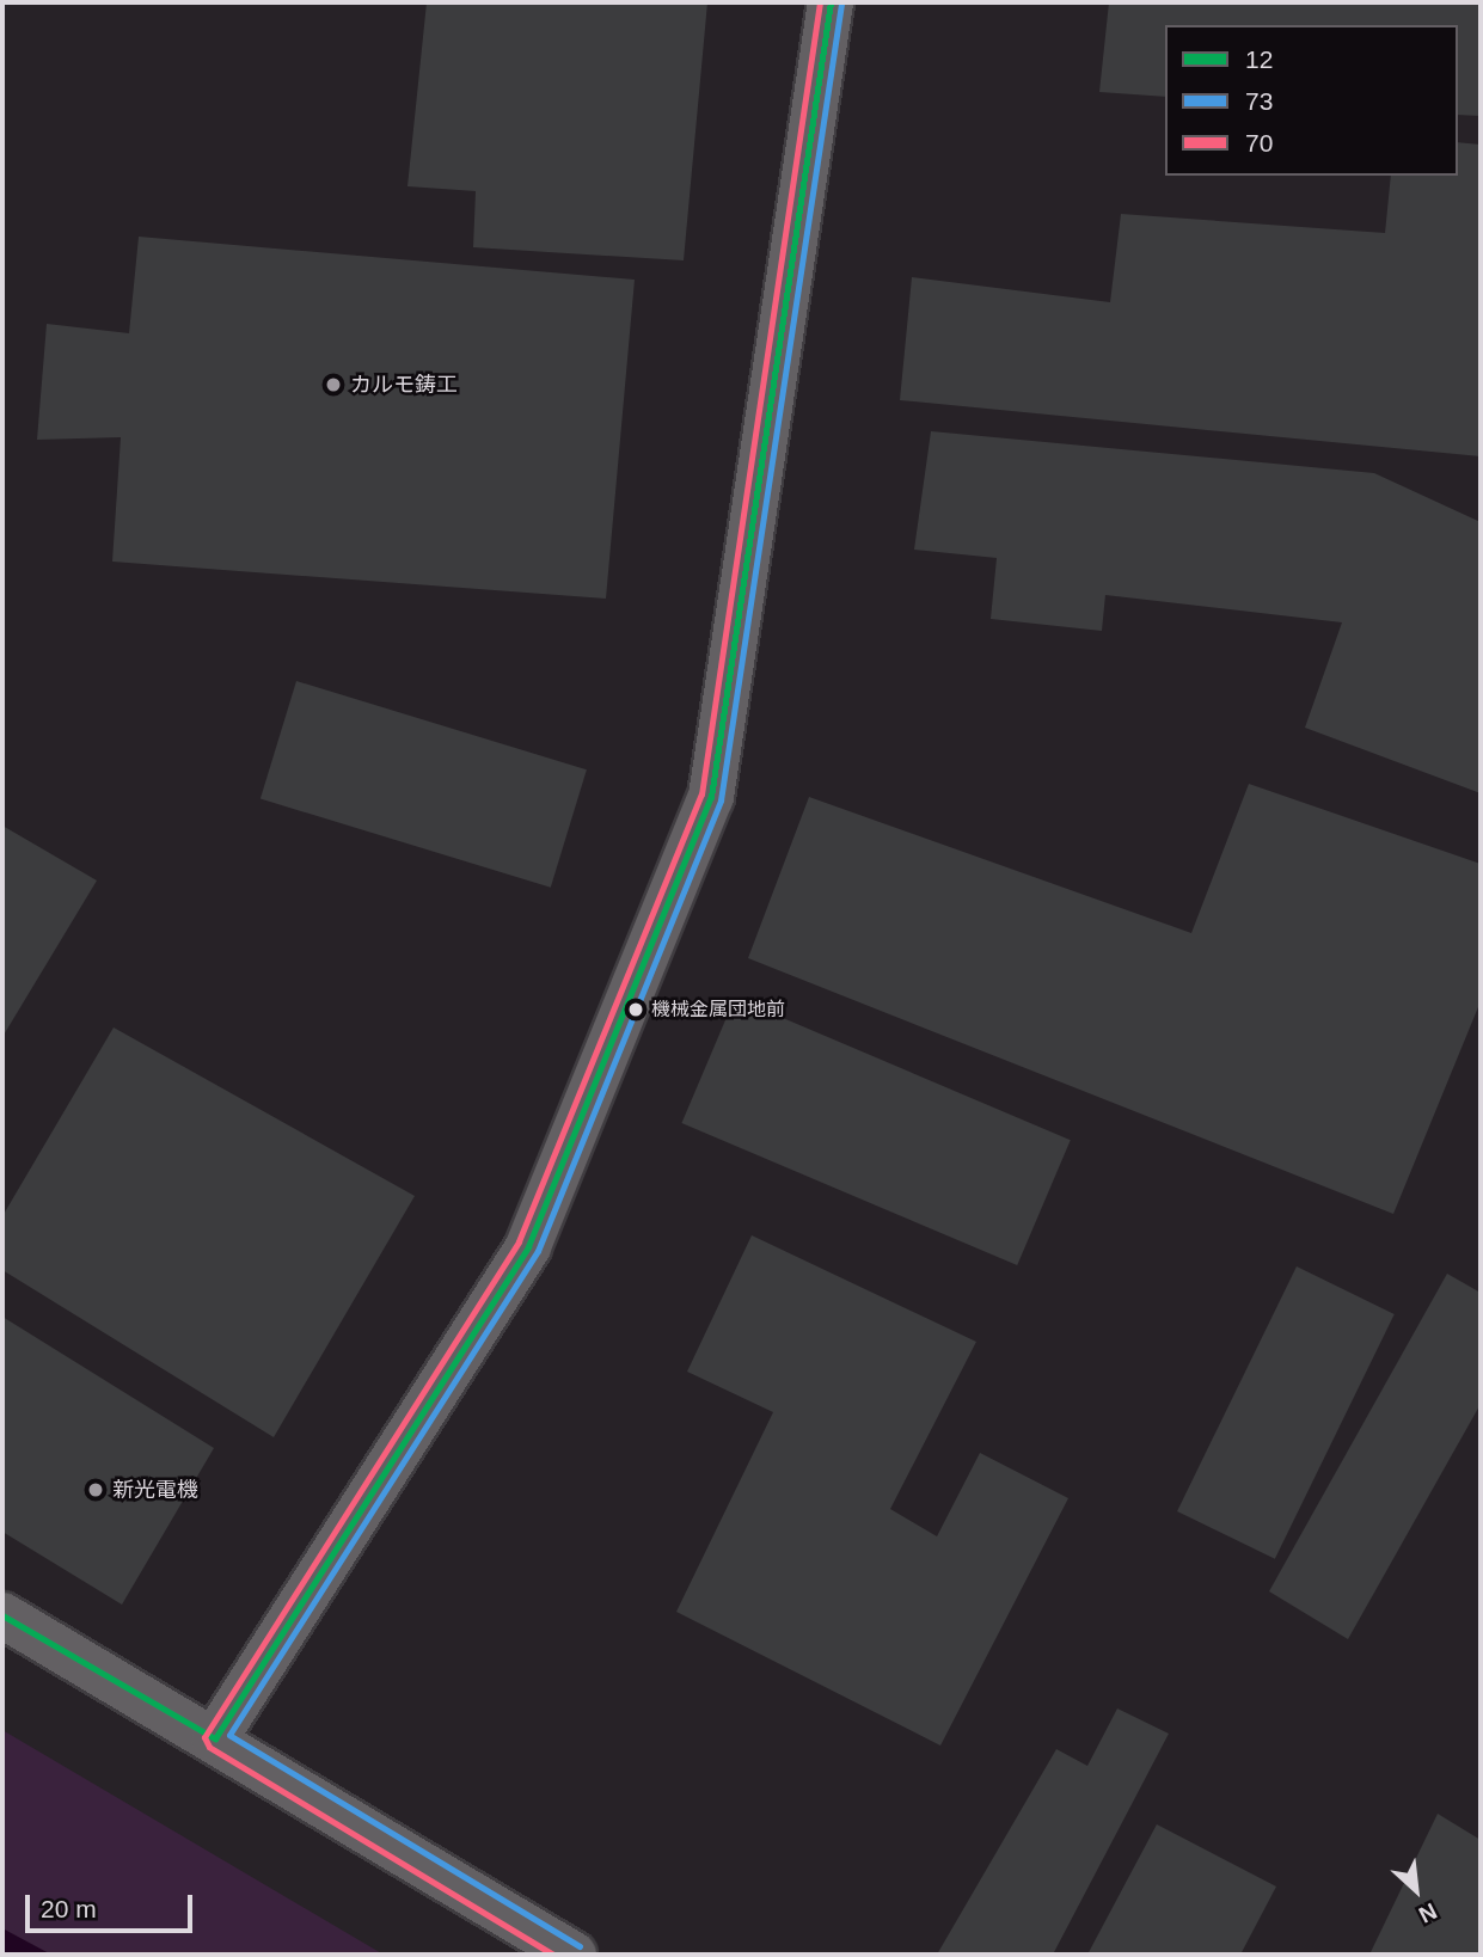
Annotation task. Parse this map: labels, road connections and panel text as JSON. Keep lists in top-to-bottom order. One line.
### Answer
{"places":["カルモ鋳工","機械金属団地前","新光電機"],"lines":["transit line 12","transit line 70","transit line 73"],"legend":["12","73","70"],"scale_bar":"20 m","north":"bottom right"}
